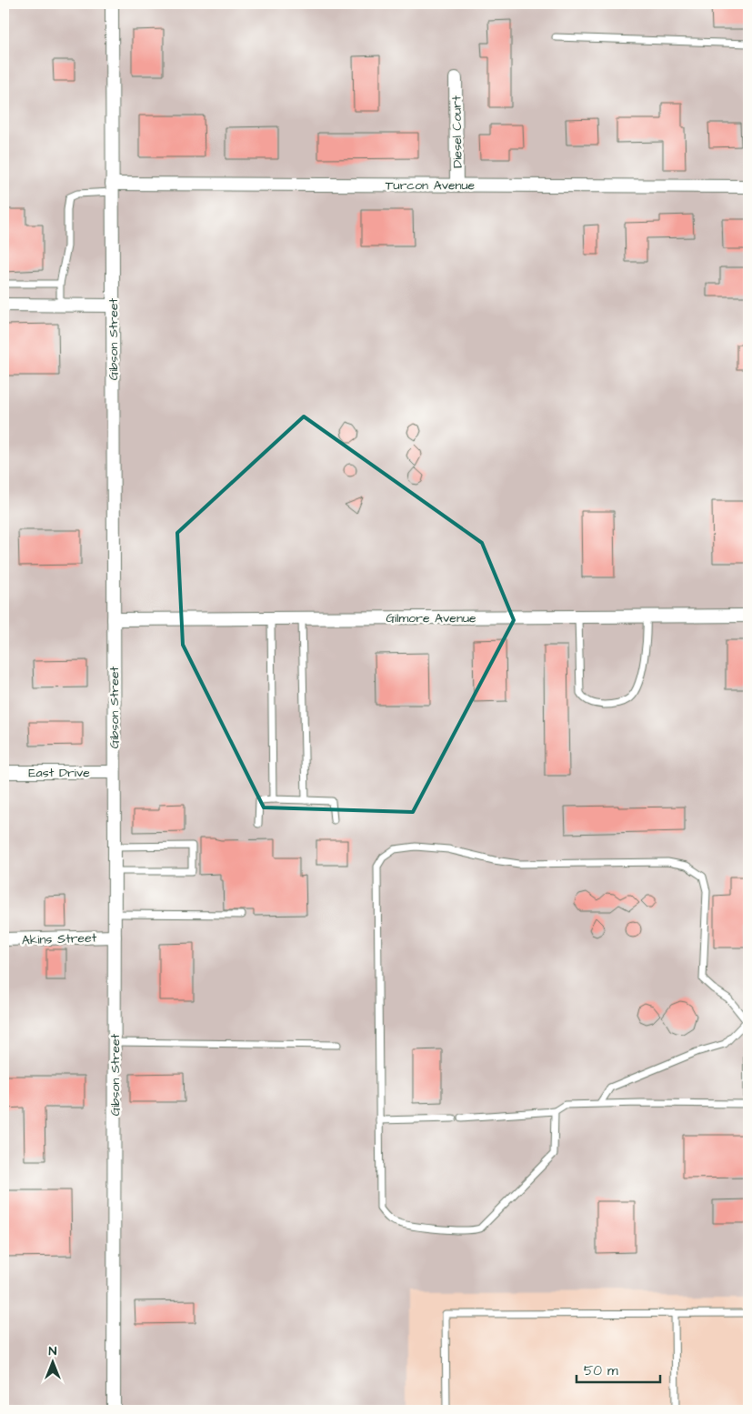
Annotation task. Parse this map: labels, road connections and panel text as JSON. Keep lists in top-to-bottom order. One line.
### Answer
{"streets":{"street":["Diesel Court","Turcon Avenue","Gibson Street","Gilmore Avenue","East Drive","Akins Street"]},"crossings":[["Diesel Court","Turcon Avenue"],["Turcon Avenue","Gibson Street"],["Gibson Street","Gilmore Avenue"],["Gibson Street","East Drive"],["Gibson Street","Akins Street"]],"scale_bar":"50 m","north":"top"}
